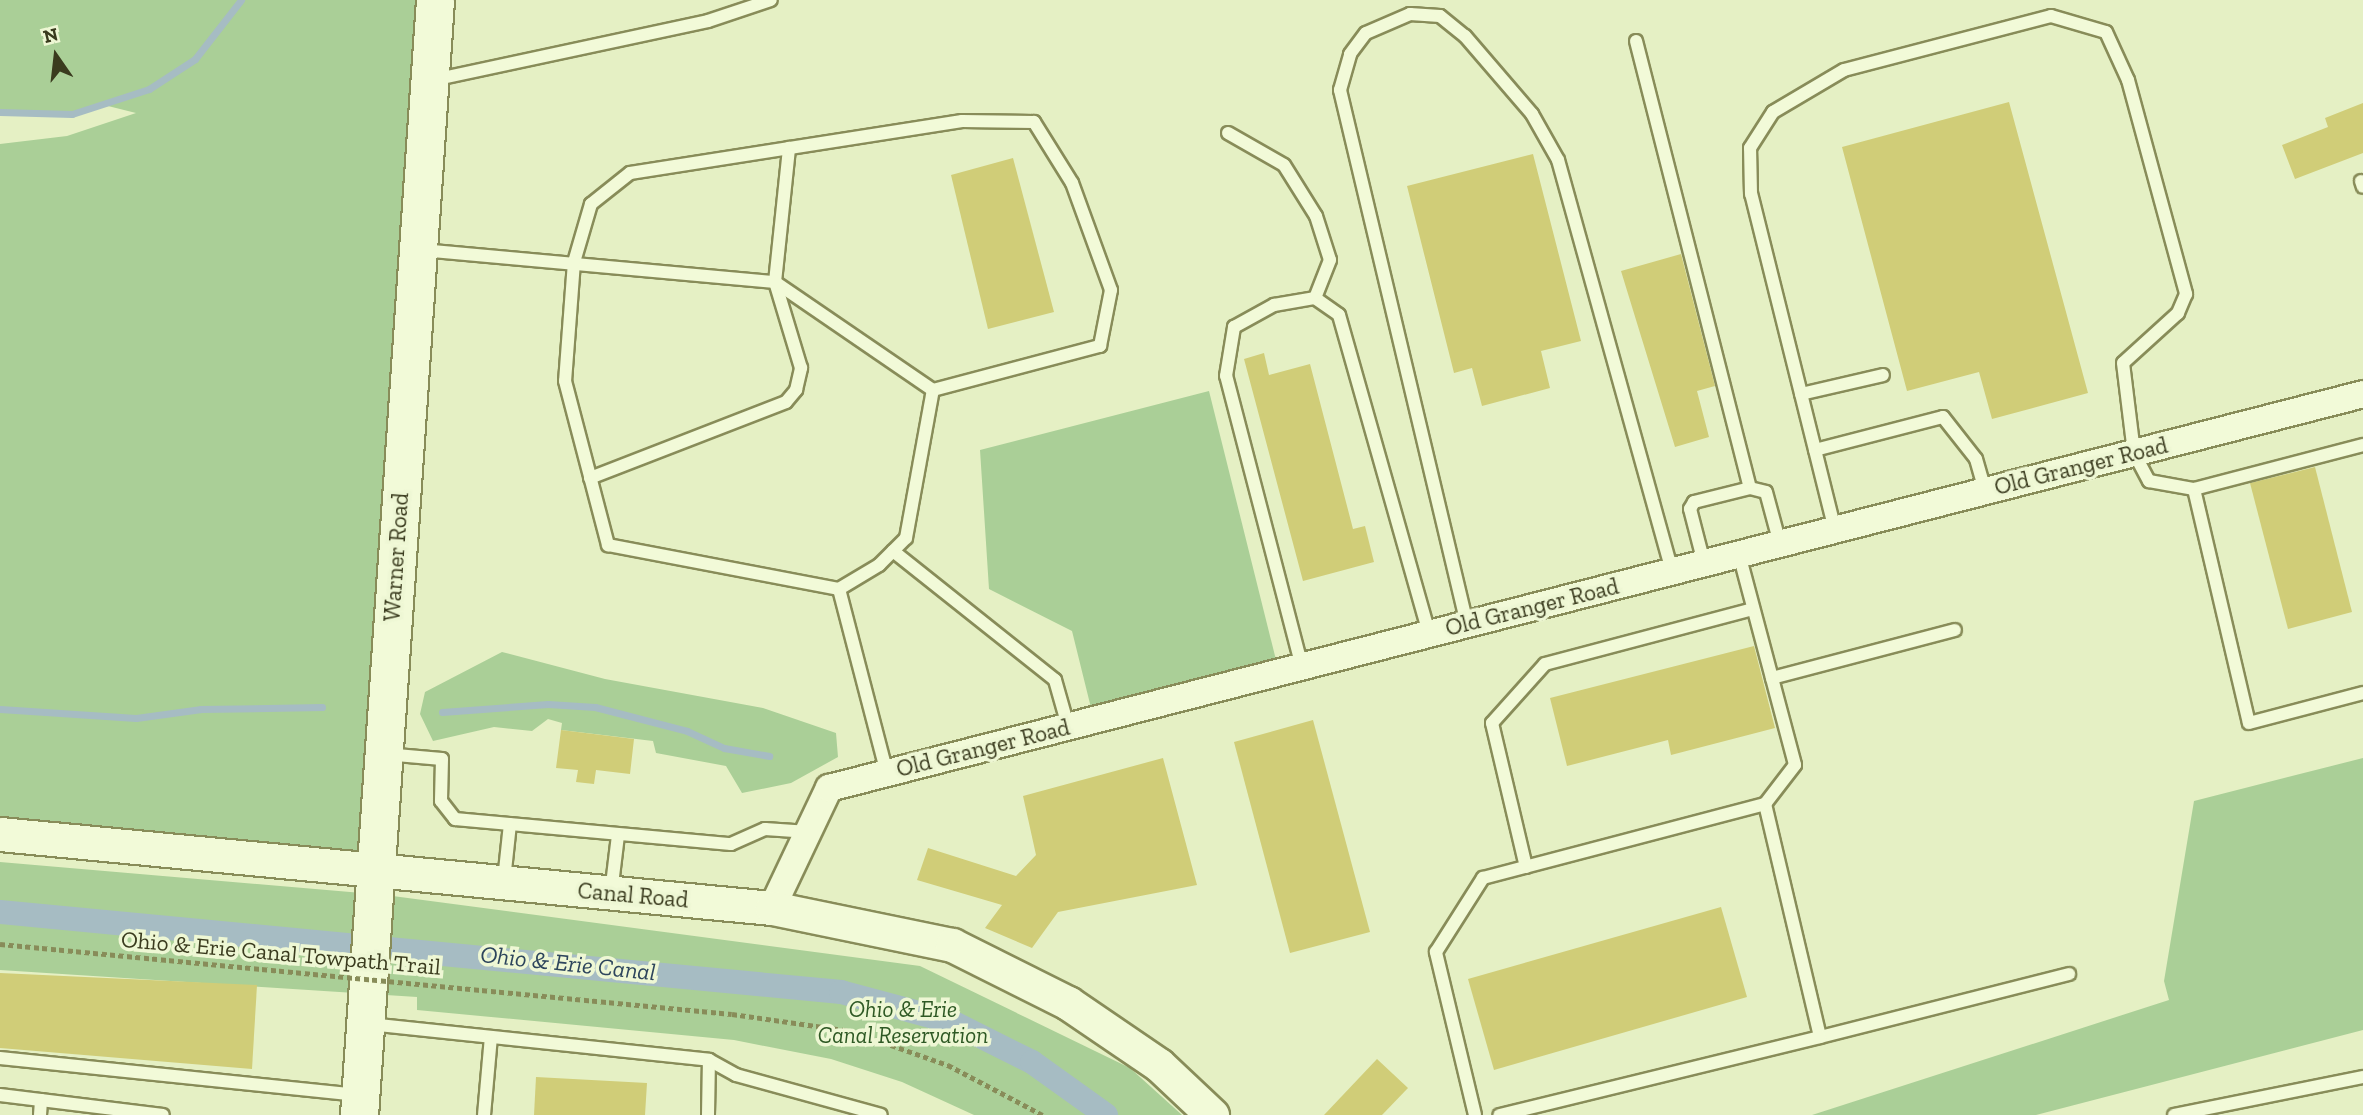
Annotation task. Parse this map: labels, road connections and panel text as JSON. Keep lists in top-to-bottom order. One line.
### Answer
{"streets":{"main road":["Warner Road"],"street":["Old Granger Road","Canal Road"],"path":["Ohio & Erie Canal Towpath Trail"]},"crossings":[["Old Granger Road","Canal Road"],["Warner Road","Canal Road"]],"water":["Ohio & Erie Canal"],"parks":["Ohio & Erie Canal Reservation"],"north":"top"}
